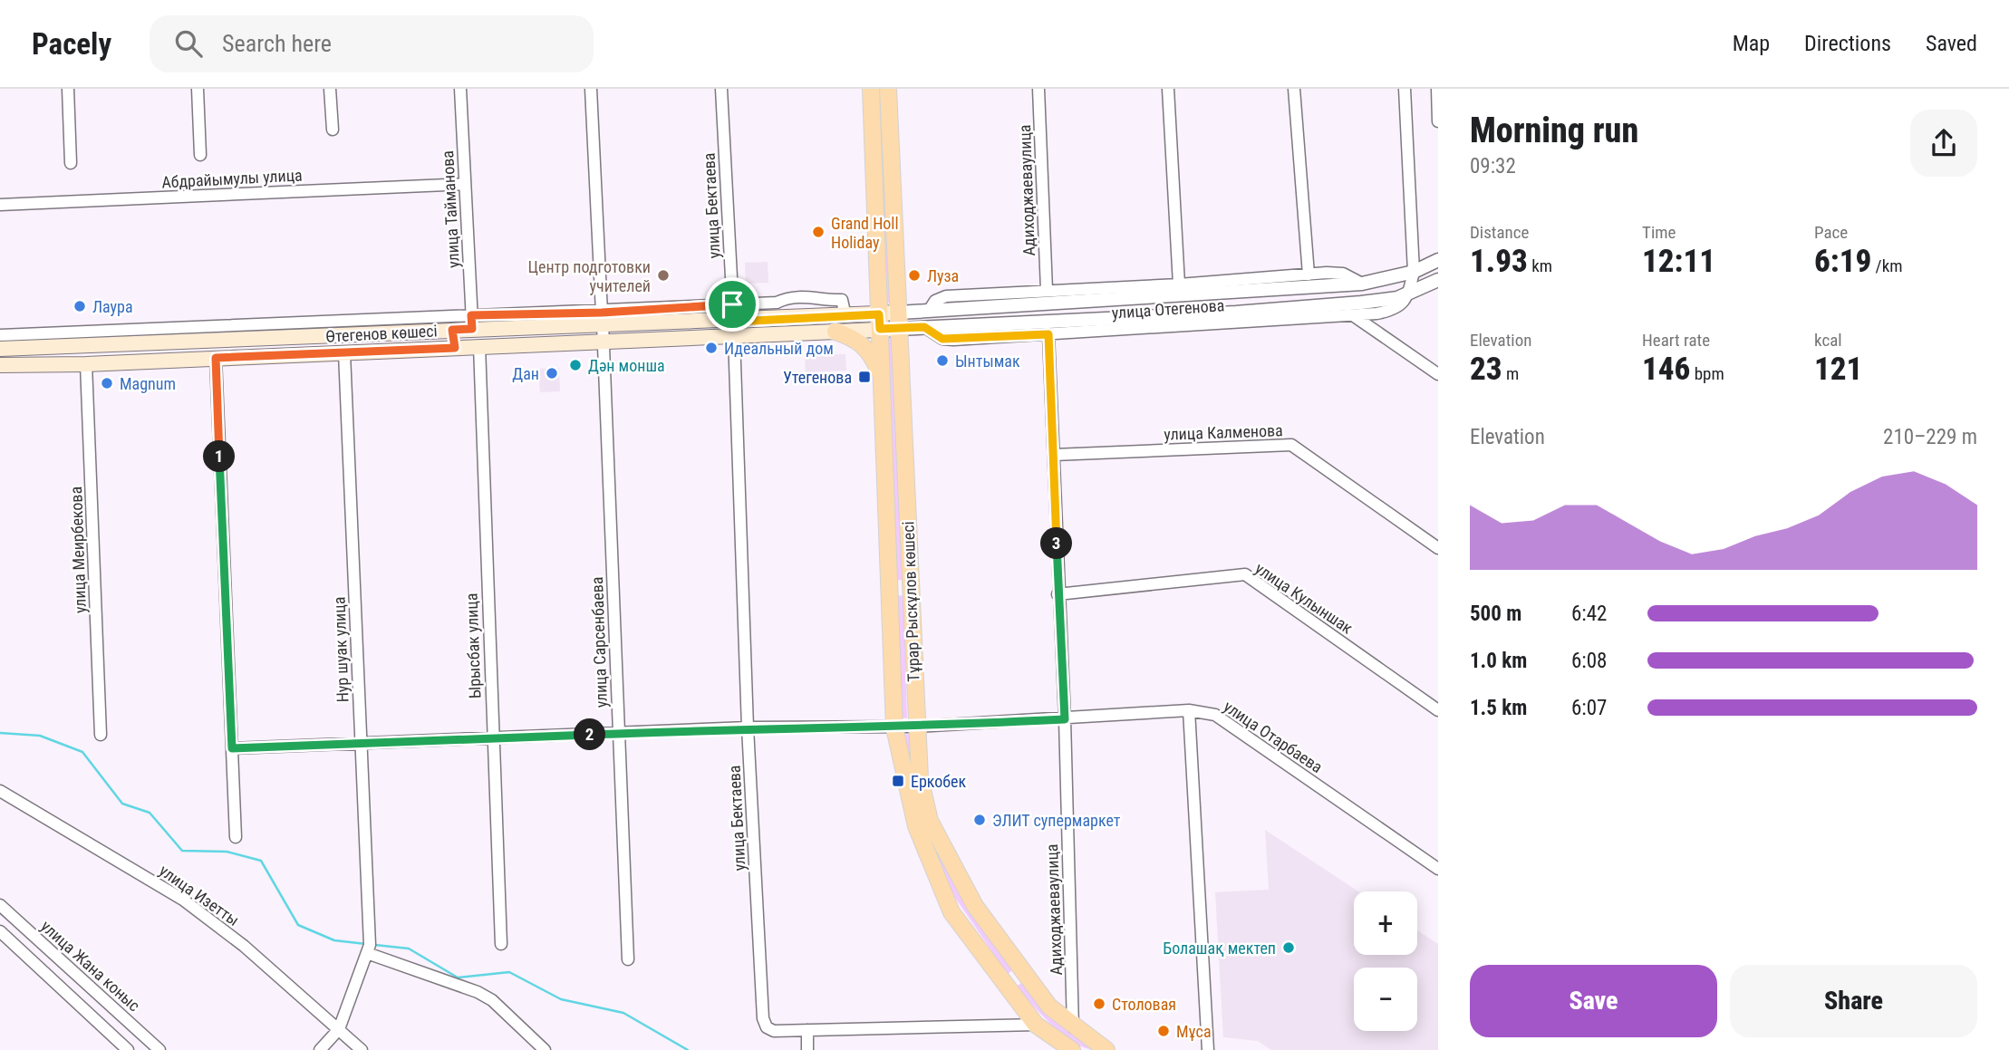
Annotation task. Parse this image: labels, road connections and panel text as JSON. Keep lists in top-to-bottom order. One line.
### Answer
{"streets":{"main road":["Өтегенов көшесі","Тұрар Рыскұлов көшесі"],"street":["Абдрайымулы улица","Адиходжаеваулица","улица Бектаева","улица Тайманова","улица Отегенова","улица Калменова","улица Меирбекова","улица Кулыншак","улица Сарсенбаева","Ырысбак улица","Нур шуак улица","улица Отарбаева","улица Изетты","улица Жана коныс"]},"crossings":[["Абдрайымулы улица","улица Тайманова"],["Адиходжаеваулица","улица Отегенова"],["Адиходжаеваулица","улица Калменова"],["Адиходжаеваулица","улица Кулыншак"],["Адиходжаеваулица","Тұрар Рыскұлов көшесі"],["Адиходжаеваулица","улица Отарбаева"],["улица Бектаева","Өтегенов көшесі"],["улица Бектаева","Тұрар Рыскұлов көшесі"],["улица Бектаева","улица Отарбаева"],["улица Тайманова","Өтегенов көшесі"],["улица Отегенова","Тұрар Рыскұлов көшесі"],["Өтегенов көшесі","улица Меирбекова"],["Өтегенов көшесі","Тұрар Рыскұлов көшесі"],["Өтегенов көшесі","улица Сарсенбаева"],["Өтегенов көшесі","Ырысбак улица"],["Өтегенов көшесі","Нур шуак улица"],["Тұрар Рыскұлов көшесі","улица Отарбаева"],["улица Сарсенбаева","улица Отарбаева"],["Ырысбак улица","улица Отарбаева"],["Нур шуак улица","улица Отарбаева"]],"places":{"other":["Grand Holl Holiday","Центр подготовки учителей","Луза","Лаура","Идеальный дом","Ынтымак","Дән монша","Дан","Magnum","ЭЛИТ супермаркет","Болашақ мектеп","Столовая","Мұса"],"transit":["Утегенова","Еркобек"]},"page":{"header":"Pacely","search":"Search here","nav":["Map","Directions","Saved"],"heading":["Morning run","09:32"],"stats":[["Distance","1.93 km"],["Time","12:11"],["Pace","6:19 /km"],["Elevation","23 m"],["Heart rate","146 bpm"],["kcal","121"]],"chart":["Elevation","210–229 m"],"pins":["1","3","2"],"list":[{"name":"500 m","note":"6:42"},{"name":"1.0 km","note":"6:08"},{"name":"1.5 km","note":"6:07"}],"map_buttons":["+","−"],"buttons":["Save","Share"]}}
